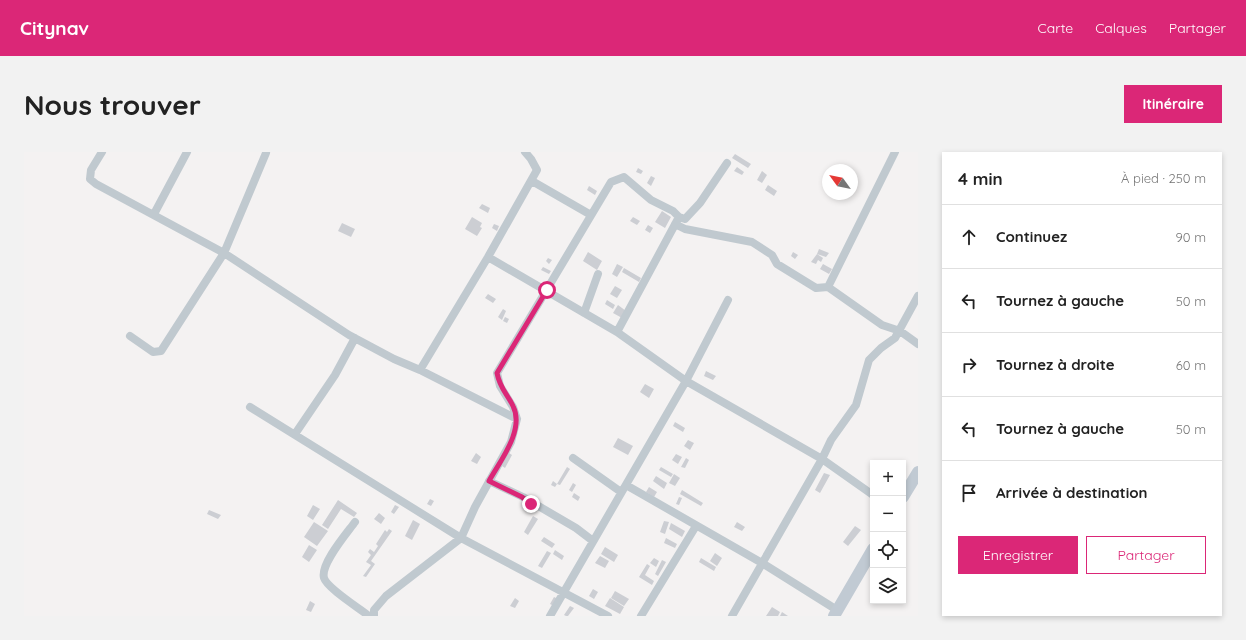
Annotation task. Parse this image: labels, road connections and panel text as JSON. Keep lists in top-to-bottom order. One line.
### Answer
{"north":"top left","page":{"header":"Citynav","nav":["Carte","Calques","Partager"],"buttons":["Itinéraire",["Enregistrer","Partager"]],"title":"Nous trouver","heading":["4 min","À pied · 250 m"],"list":[["Continuez","90 m"],["Tournez à gauche","50 m"],["Tournez à droite","60 m"],["Tournez à gauche","50 m"],"Arrivée à destination"],"map_buttons":["+","−"]}}
